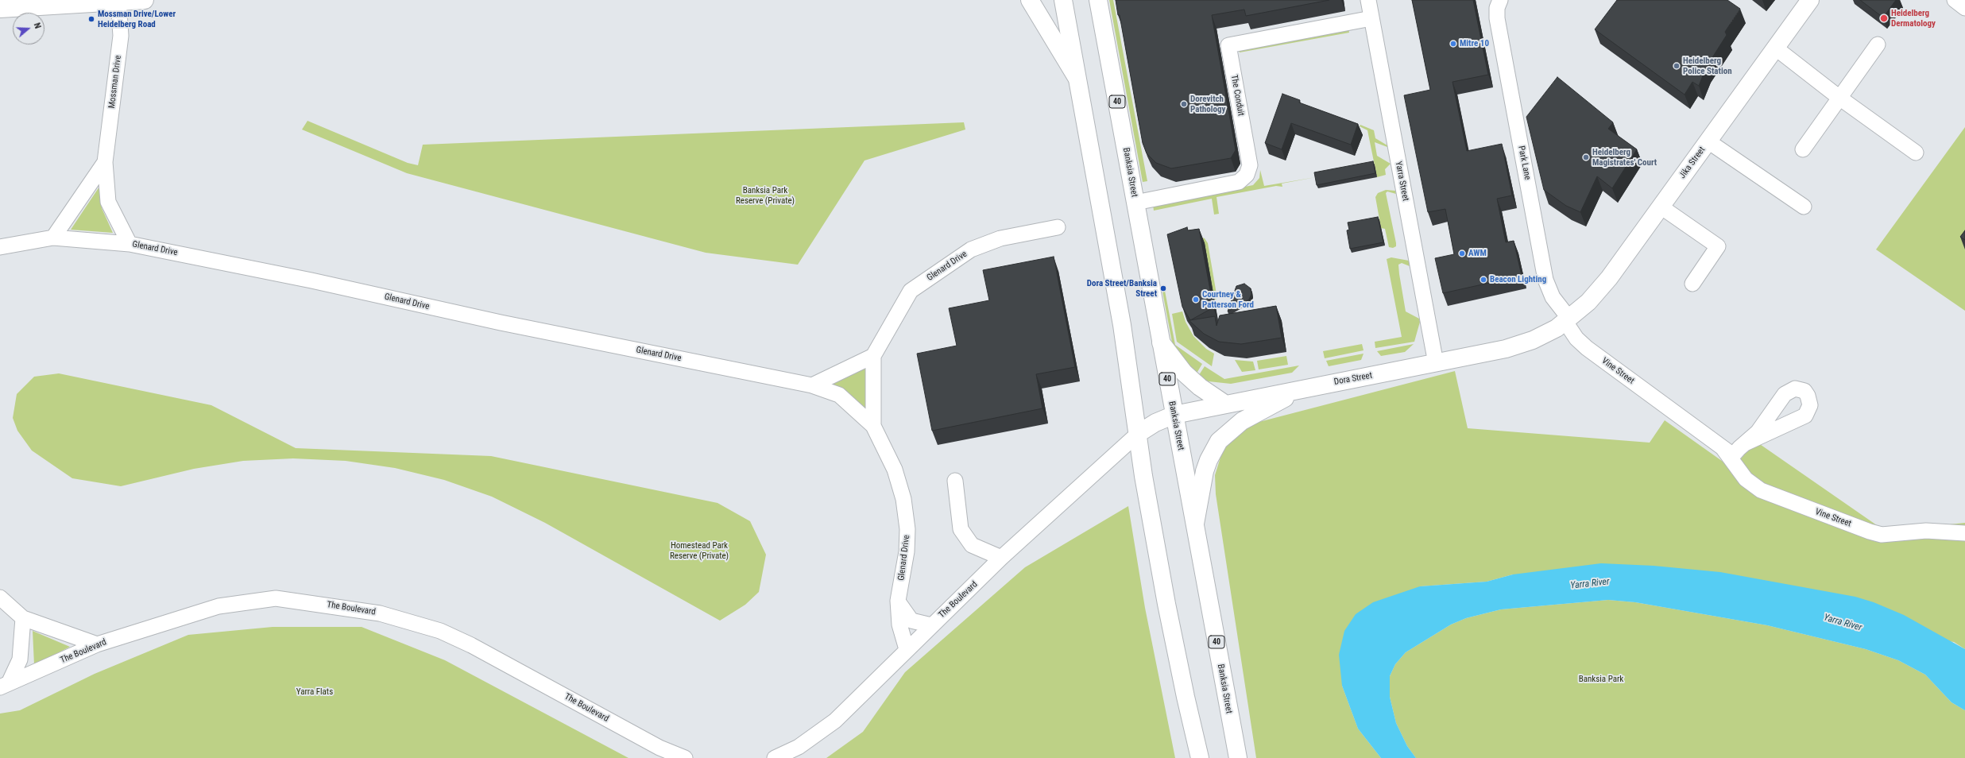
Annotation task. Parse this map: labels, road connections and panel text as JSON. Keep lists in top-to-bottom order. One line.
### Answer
{"streets":{"main road":["40","Jika Street","Banksia Street","Dora Street"],"street":["Mossman Drive","The Conduit","Park Lane","Yarra Street","Glenard Drive","Vine Street","The Boulevard"]},"crossings":[["Mossman Drive","Glenard Drive"],["The Conduit","Banksia Street"],["The Conduit","Yarra Street"],["Park Lane","Jika Street"],["Park Lane","Vine Street"],["Park Lane","Dora Street"],["Jika Street","Vine Street"],["Jika Street","Dora Street"],["Banksia Street","Dora Street"],["Yarra Street","Dora Street"],["Glenard Drive","The Boulevard"],["Vine Street","Dora Street"],["Dora Street","The Boulevard"]],"water":["Yarra River"],"parks":["Banksia Park Reserve (Private)","Homestead Park Reserve (Private)","Banksia Park","Yarra Flats"],"places":["Heidelberg Dermatology","Mossman Drive/Lower Heidelberg Road","Mitre 10","Heidelberg Police Station","Dorevitch Pathology","Heidelberg Magistrates' Court","AWM","Beacon Lighting","Dora Street/Banksia Street","Courtney & Patterson Ford"],"north":"right"}
